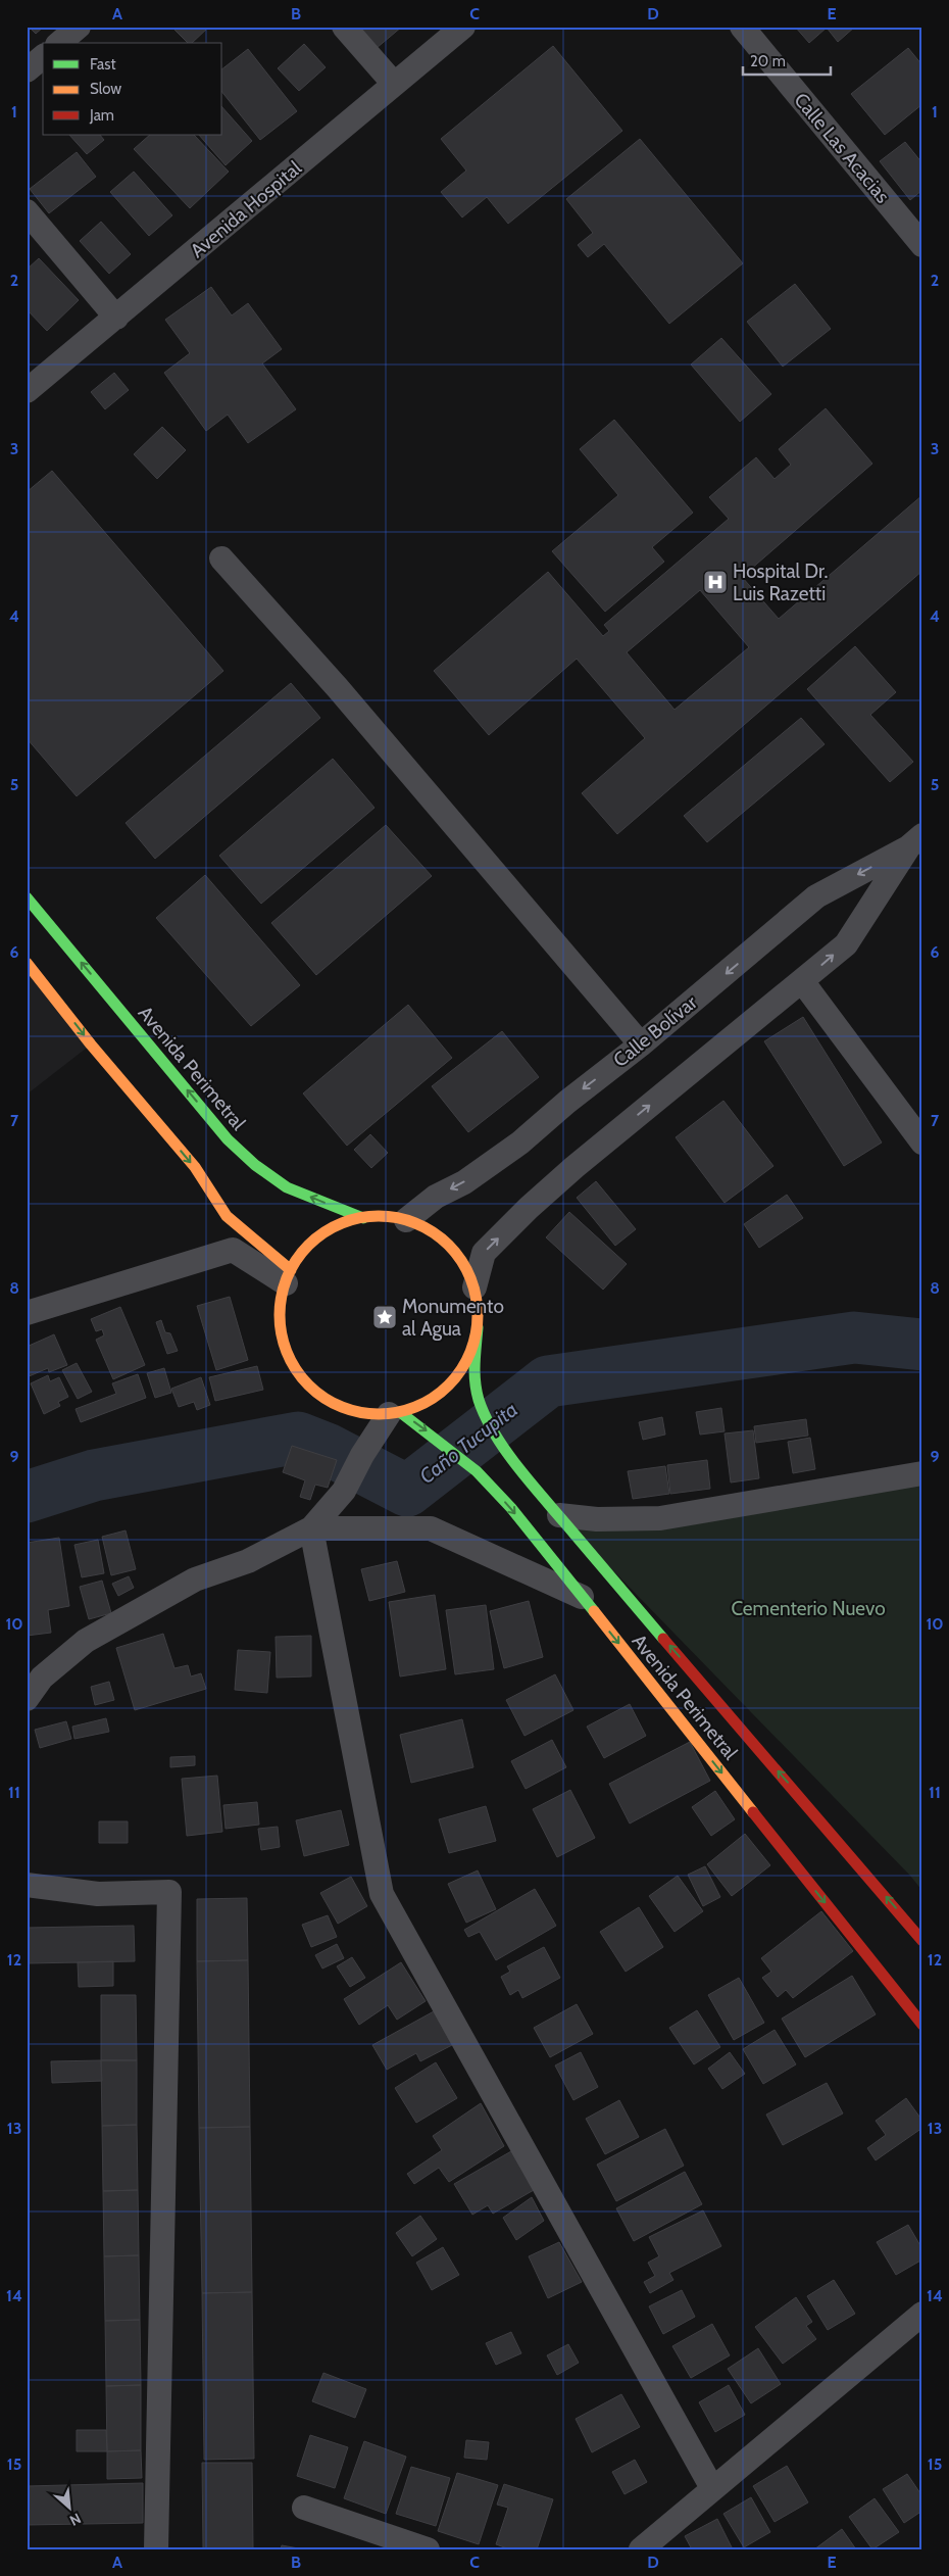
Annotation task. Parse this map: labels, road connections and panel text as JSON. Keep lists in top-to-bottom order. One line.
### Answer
{"streets":{"street":["Calle Las Acacias","Avenida Hospital","Calle Bolívar","Avenida Perimetral"]},"water":["Caño Tucupita"],"parks":["Cementerio Nuevo"],"places":{"hospital":["Hospital Dr. Luis Razetti"],"place":["Monumento al Agua"]},"legend":["Fast","Slow","Jam"],"scale_bar":"20 m","north":"bottom right","grid":{"columns":["A","B","C","D","E"],"rows":["1","2","3","4","5","6","7","8","9","10","11","12","13","14","15"]}}
